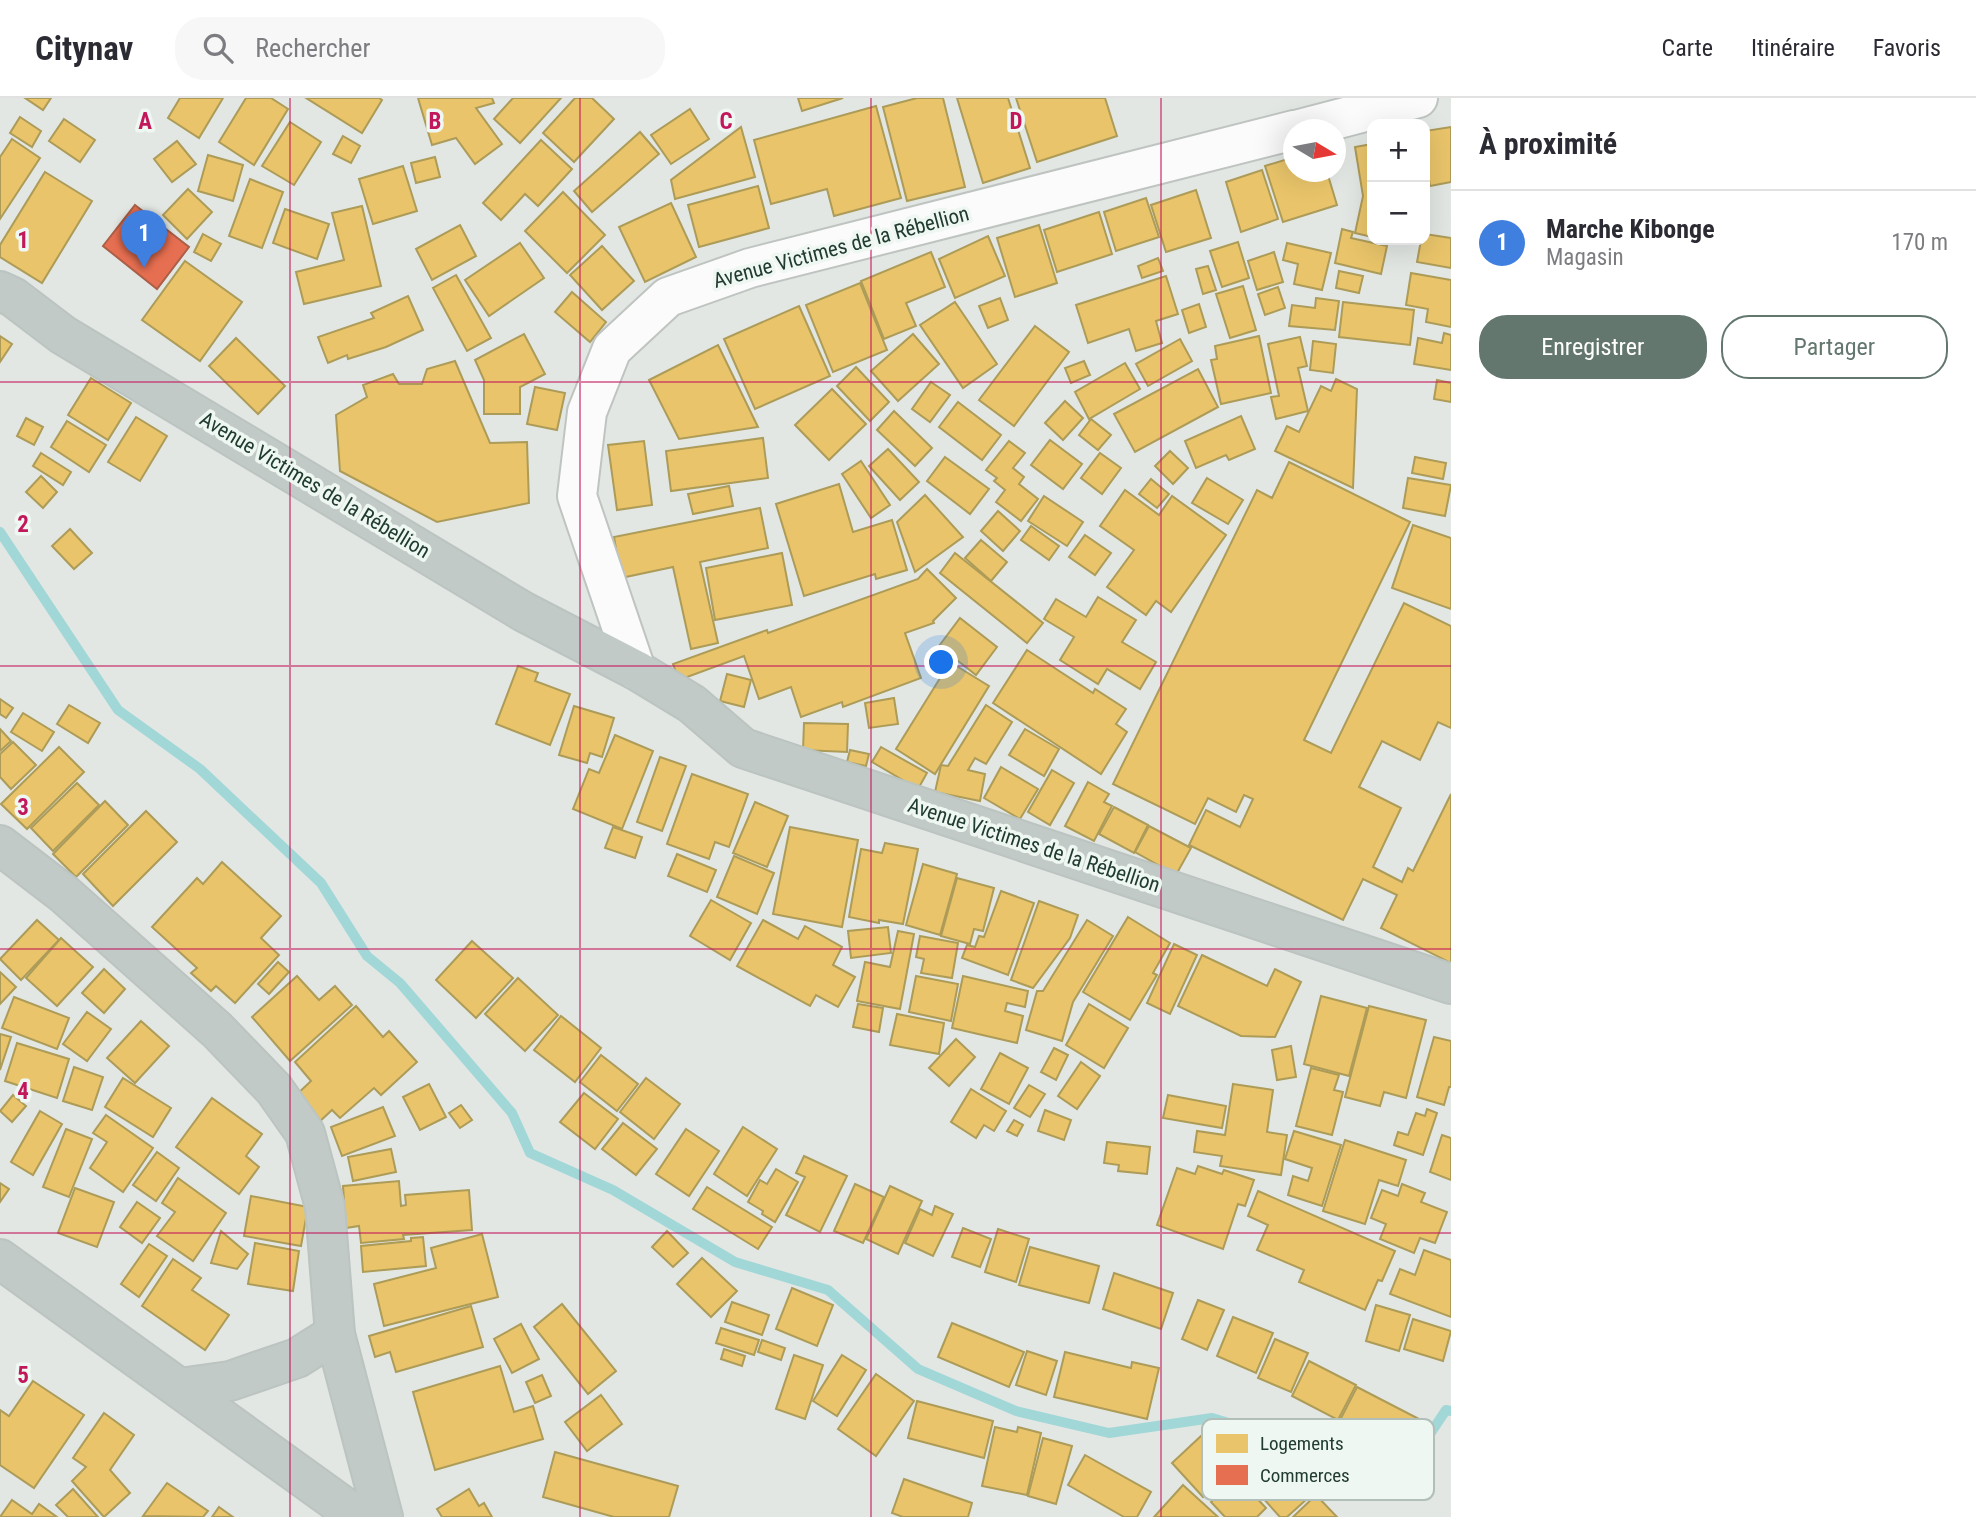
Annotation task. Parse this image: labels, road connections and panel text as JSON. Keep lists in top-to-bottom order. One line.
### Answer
{"streets":{"highway":["Avenue Victimes de la Rébellion"]},"legend":["Logements","Commerces"],"north":"right","page":{"header":"Citynav","search":"Rechercher","nav":["Carte","Itinéraire","Favoris"],"heading":"À proximité","map_buttons":["+","−"],"list":[{"mark":"1","name":"Marche Kibonge","note":"Magasin","value":"170 m"}],"pins":"1","buttons":["Enregistrer","Partager"]},"grid":{"columns":["A","B","C","D"],"rows":["1","2","3","4","5"]}}
